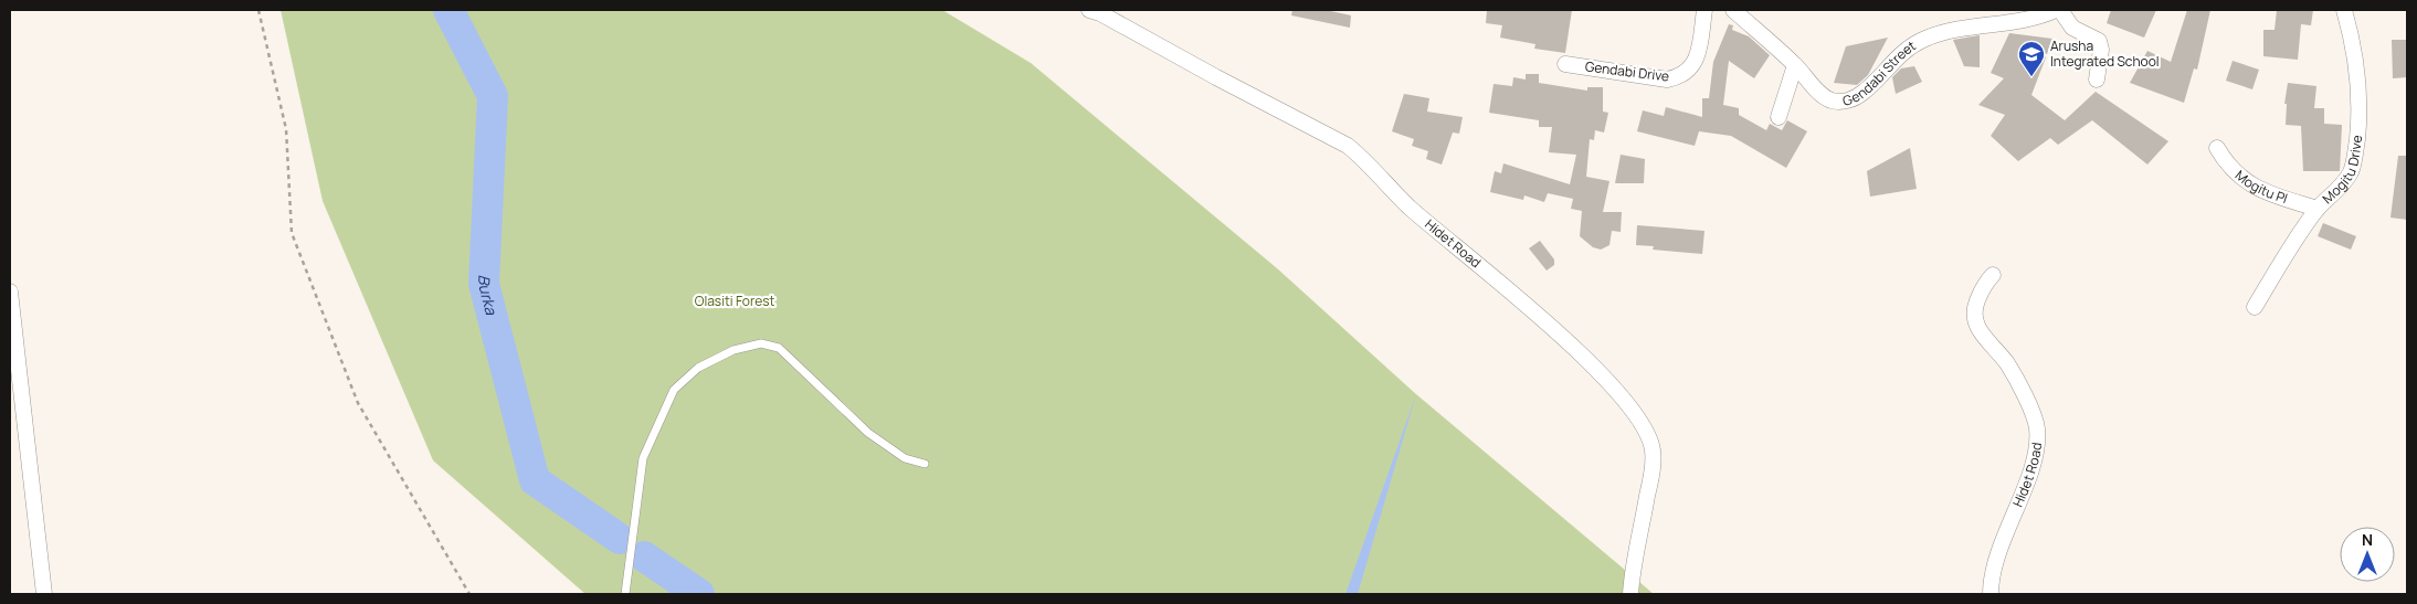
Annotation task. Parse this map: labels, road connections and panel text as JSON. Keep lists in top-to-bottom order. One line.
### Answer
{"streets":{"street":["Gendabi Drive","Gendabi Street","Mogitu Drive","Mogitu Pl","Hidet Road"]},"crossings":[["Mogitu Drive","Mogitu Pl"]],"water":["Burka"],"parks":["Olasiti Forest"],"places":{"school or university":["Arusha Integrated School"]},"north":"top"}
